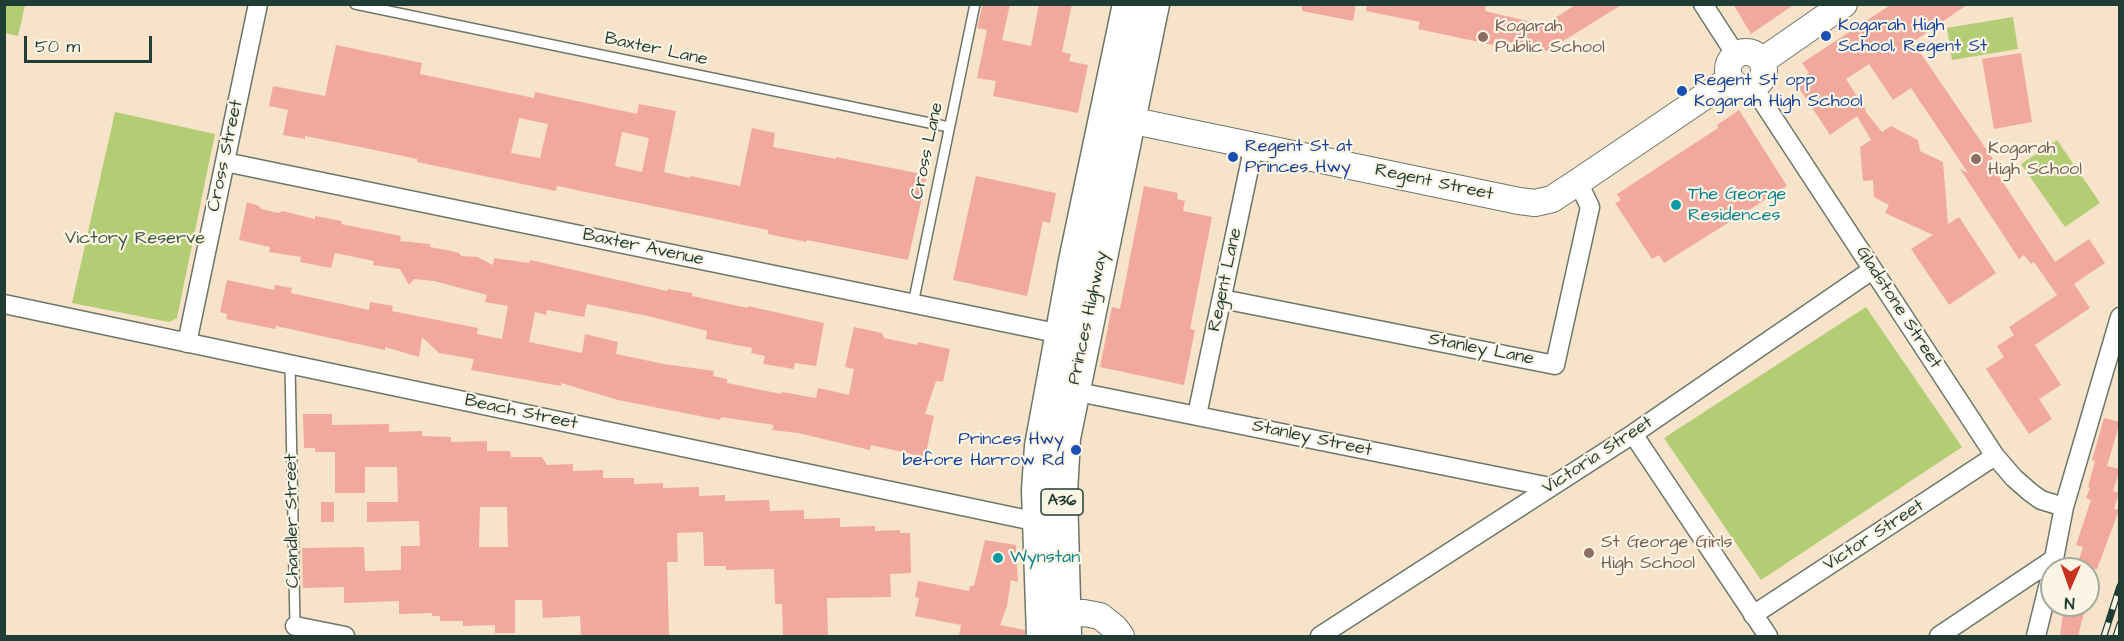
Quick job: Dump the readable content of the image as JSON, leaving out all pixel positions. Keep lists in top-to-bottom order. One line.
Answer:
{"streets":{"highway":["Princes Highway","A36"],"main road":["Regent Street"],"street":["Cross Street","Baxter Avenue","Regent Lane","Gladstone Street","Stanley Lane","Beach Street","Stanley Street","Victoria Street","Chandler Street","Victor Street"],"lane":["Baxter Lane","Cross Lane"]},"crossings":[["Baxter Lane","Cross Lane"],["Cross Lane","Baxter Avenue"],["Cross Street","Baxter Avenue"],["Cross Street","Beach Street"],["Regent Street","Regent Lane"],["Regent Street","Gladstone Street"],["Regent Street","Princes Highway"],["Regent Street","Stanley Lane"],["Baxter Avenue","Princes Highway"],["Regent Lane","Stanley Lane"],["Regent Lane","Stanley Street"],["Gladstone Street","Victoria Street"],["Gladstone Street","Victor Street"],["Princes Highway","Beach Street"],["Princes Highway","Stanley Street"],["Beach Street","Chandler Street"],["Stanley Street","Victoria Street"]],"parks":["Victory Reserve"],"places":["Kogarah High School, Regent St","Kogarah Public School","Regent St opp Kogarah High School","Regent St at Princes Hwy","Kogarah High School","The George Residences","Princes Hwy before Harrow Rd","St George Girls High School","Wynstan"],"scale_bar":"50 m","north":"bottom"}
